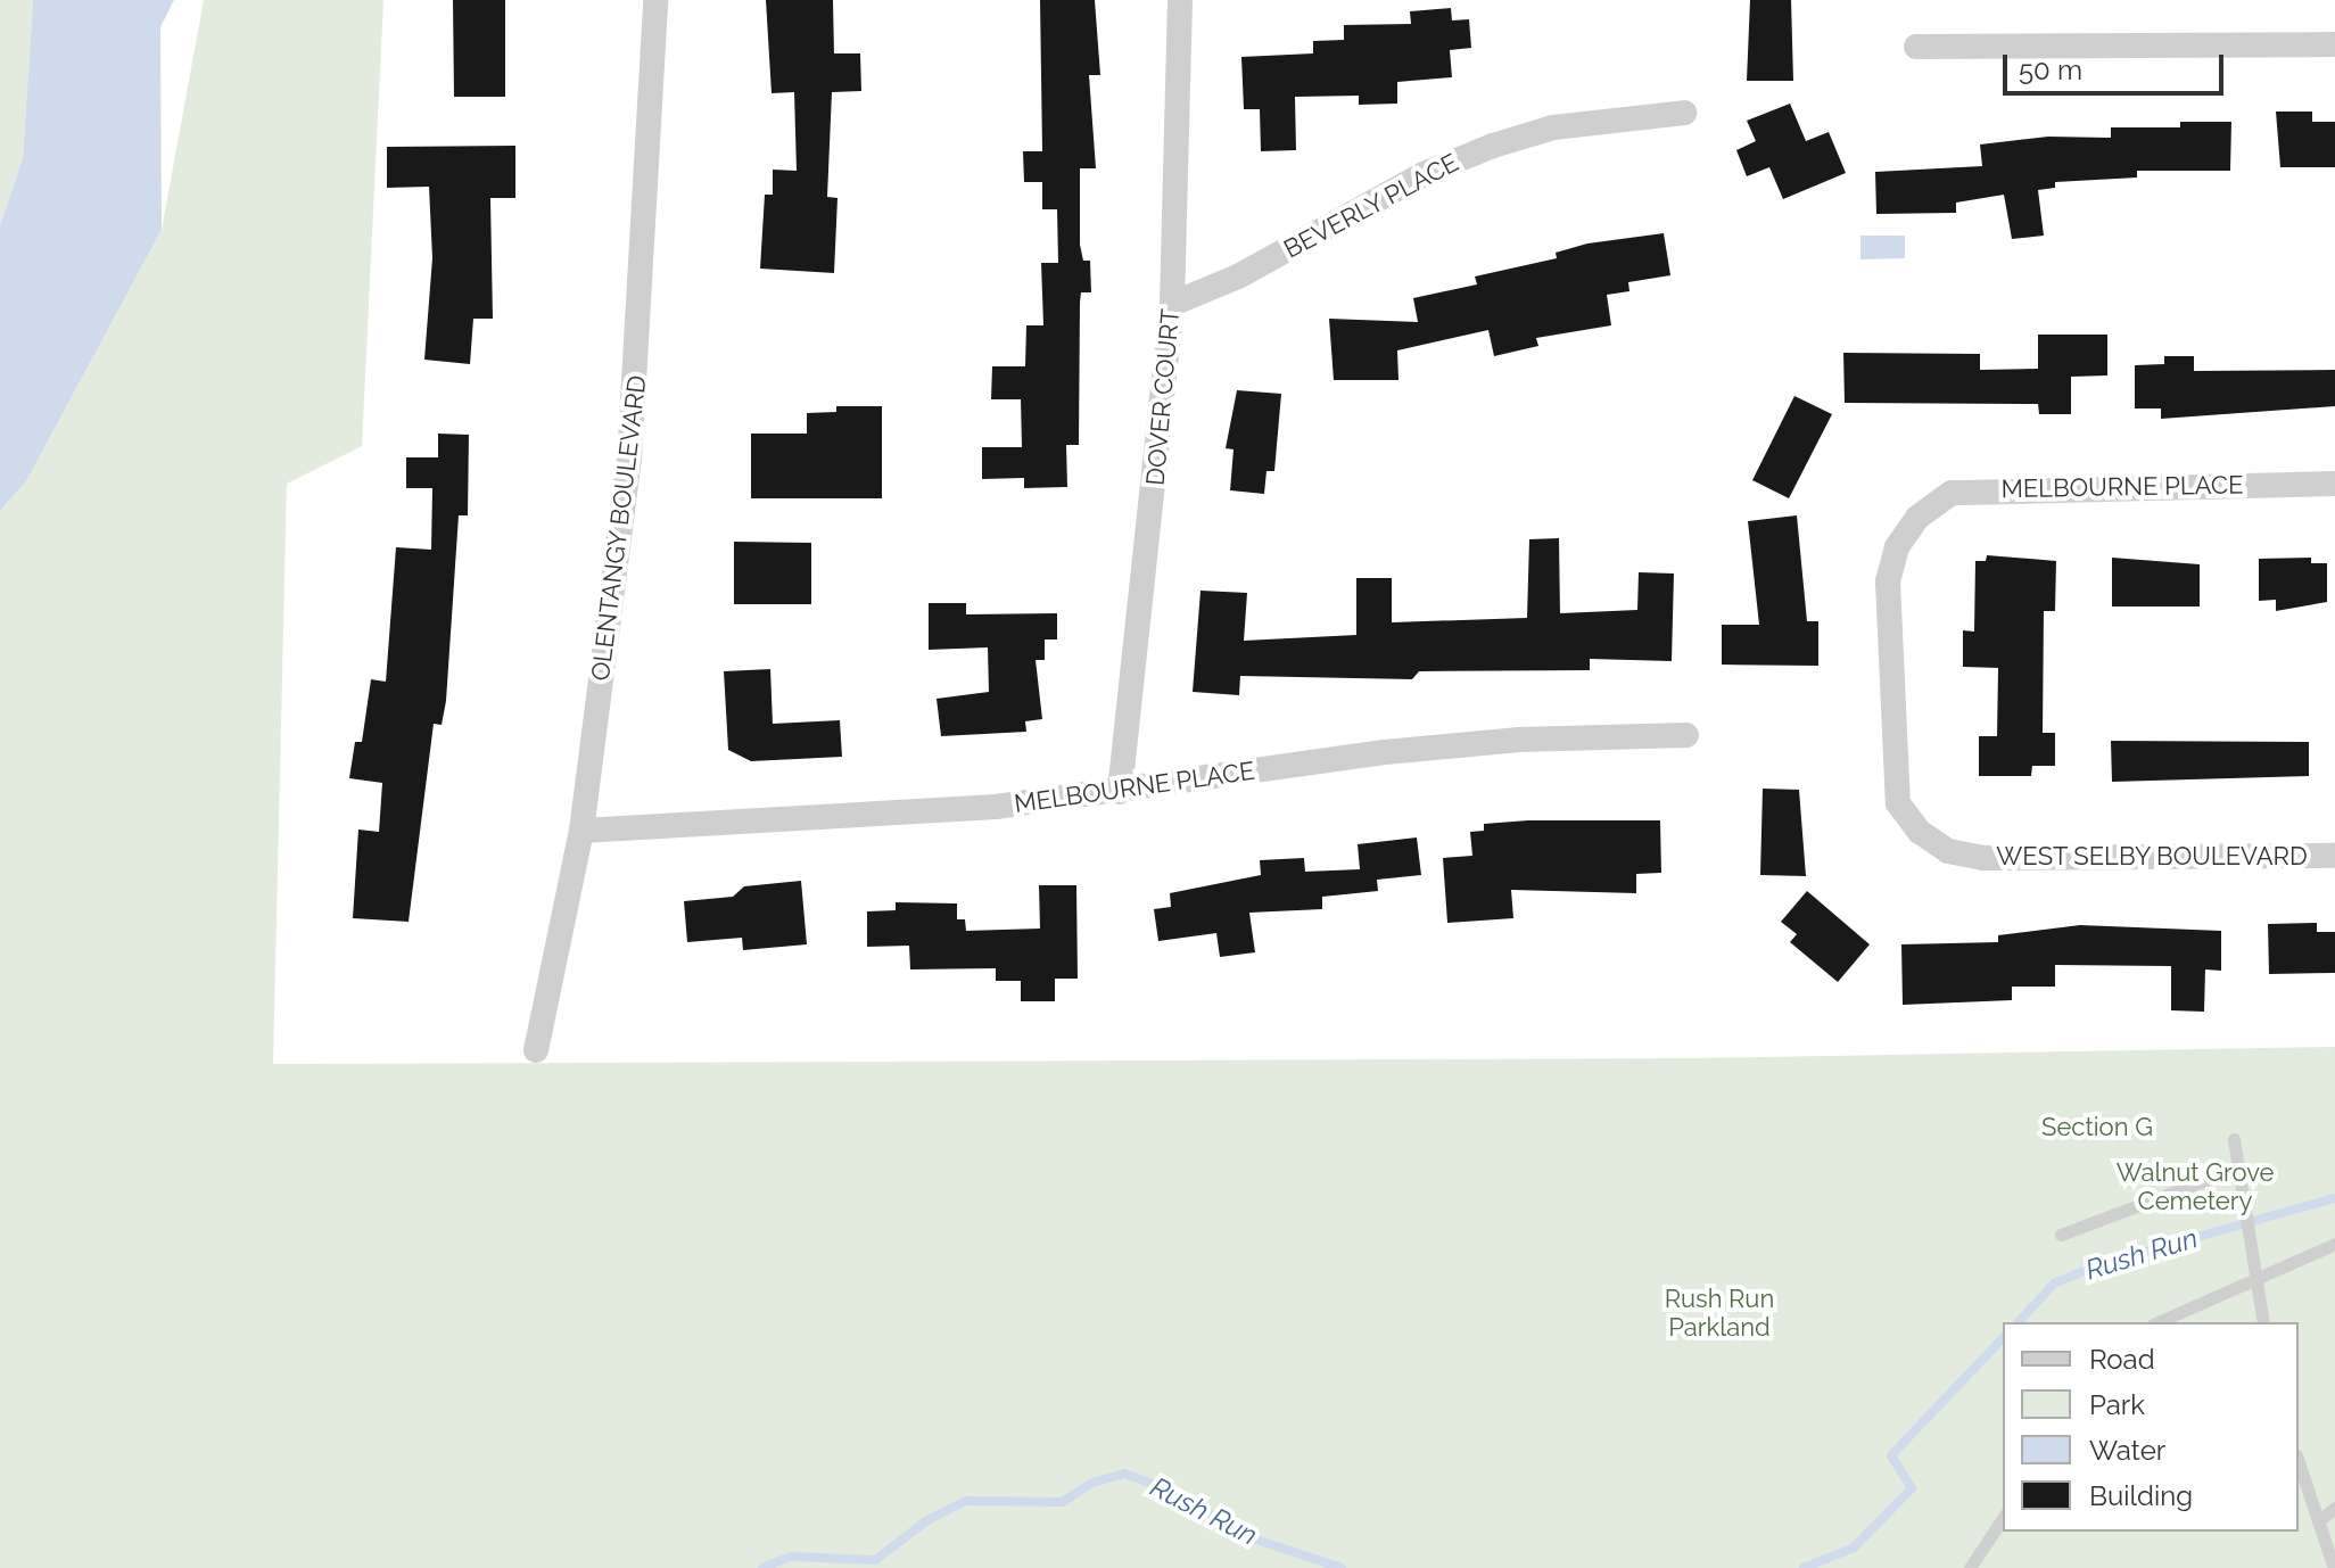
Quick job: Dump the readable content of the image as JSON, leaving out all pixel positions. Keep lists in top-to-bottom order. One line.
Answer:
{"streets":{"street":["BEVERLY PLACE","DOVER COURT","MELBOURNE PLACE","OLENTANGY BOULEVARD","WEST SELBY BOULEVARD"]},"crossings":[["BEVERLY PLACE","DOVER COURT"],["DOVER COURT","MELBOURNE PLACE"],["MELBOURNE PLACE","OLENTANGY BOULEVARD"],["MELBOURNE PLACE","WEST SELBY BOULEVARD"]],"water":["Rush Run"],"parks":["Section G","Walnut Grove Cemetery","Rush Run Parkland"],"legend":["Road","Park","Water","Building"],"scale_bar":"50 m"}
